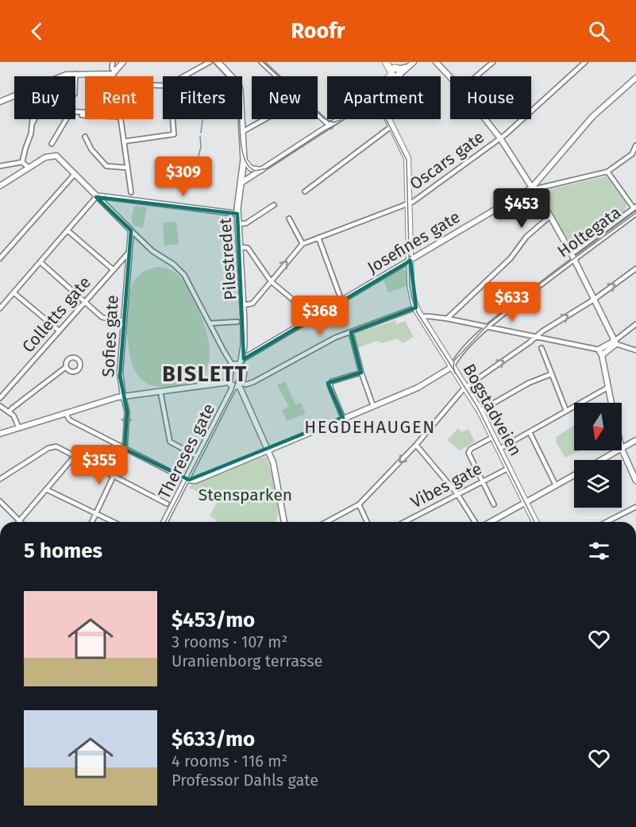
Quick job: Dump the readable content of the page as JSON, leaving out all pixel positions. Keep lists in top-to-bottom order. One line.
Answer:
{"streets":{"main road":["Pilestredet","Bogstadveien","Thereses gate"],"street":["Oscars gate","Holtegata","Josefines gate","Colletts gate","Sofies gate","Vibes gate"]},"crossings":[["Oscars gate","Pilestredet"],["Oscars gate","Bogstadveien"],["Holtegata","Josefines gate"],["Holtegata","Bogstadveien"],["Josefines gate","Pilestredet"],["Josefines gate","Bogstadveien"],["Pilestredet","Thereses gate"],["Colletts gate","Sofies gate"],["Bogstadveien","Vibes gate"]],"districts":["BISLETT","HEGDEHAUGEN"],"parks":["Stensparken"],"north":"bottom","page":{"header":"Roofr","chip":["Buy","Rent","Filters","New","Apartment","House"],"price":["$309","$453","$633","$368","$355"],"heading":"5 homes","list":[{"name":"$453/mo","note":"3 rooms · 107 m² · Uranienborg terrasse"},{"name":"$633/mo","note":"4 rooms · 116 m² · Professor Dahls gate"}]}}
